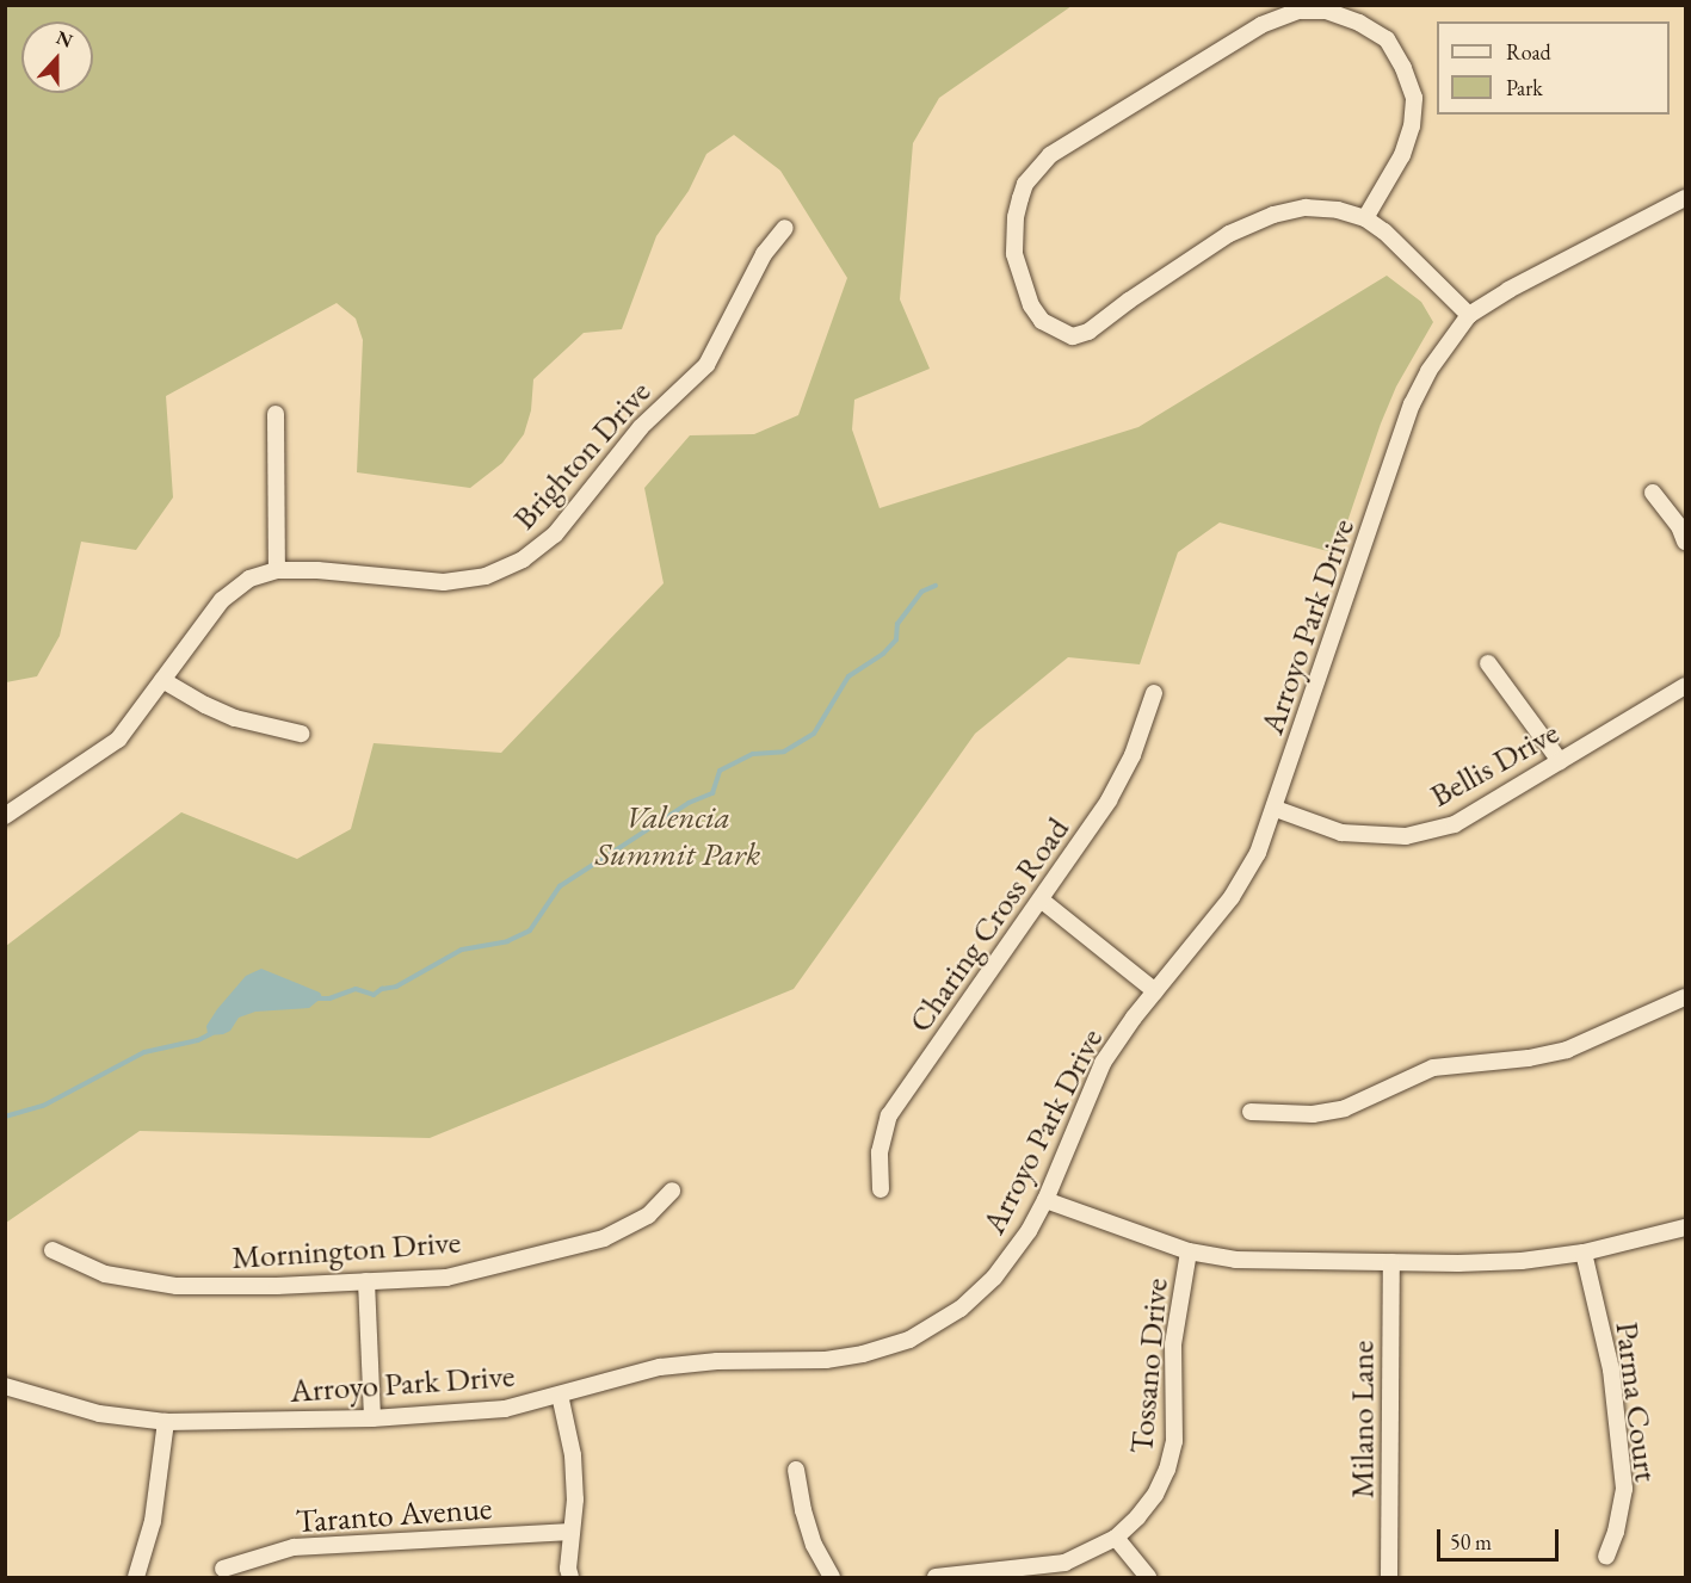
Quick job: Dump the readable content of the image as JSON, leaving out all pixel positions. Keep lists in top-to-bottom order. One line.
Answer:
{"streets":{"street":["Brighton Drive","Arroyo Park Drive","Bellis Drive","Charing Cross Road","Mornington Drive","Tossano Drive","Parma Court","Milano Lane","Taranto Avenue"]},"crossings":[["Arroyo Park Drive","Bellis Drive"]],"parks":["Valencia Summit Park"],"legend":["Road","Park"],"scale_bar":"50 m","north":"top"}
